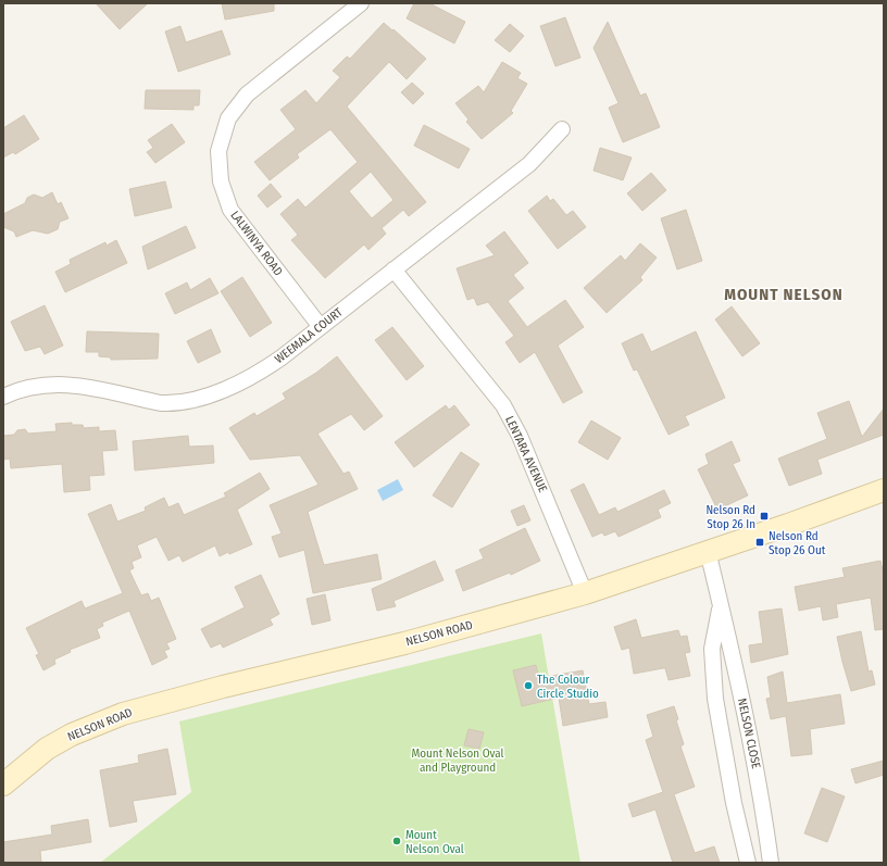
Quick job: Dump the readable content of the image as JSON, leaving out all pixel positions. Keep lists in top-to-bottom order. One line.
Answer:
{"streets":{"main road":["NELSON ROAD"],"street":["LALWINYA ROAD","WEEMALA COURT","LENTARA AVENUE","NELSON CLOSE"]},"crossings":[["LALWINYA ROAD","WEEMALA COURT"],["WEEMALA COURT","LENTARA AVENUE"],["LENTARA AVENUE","NELSON ROAD"],["NELSON ROAD","NELSON CLOSE"]],"districts":["MOUNT NELSON"],"parks":["Mount Nelson Oval and Playground"],"places":{"transit":["Nelson Rd Stop 26 In","Nelson Rd Stop 26 Out"],"other":["The Colour Circle Studio","Mount Nelson Oval"]}}
